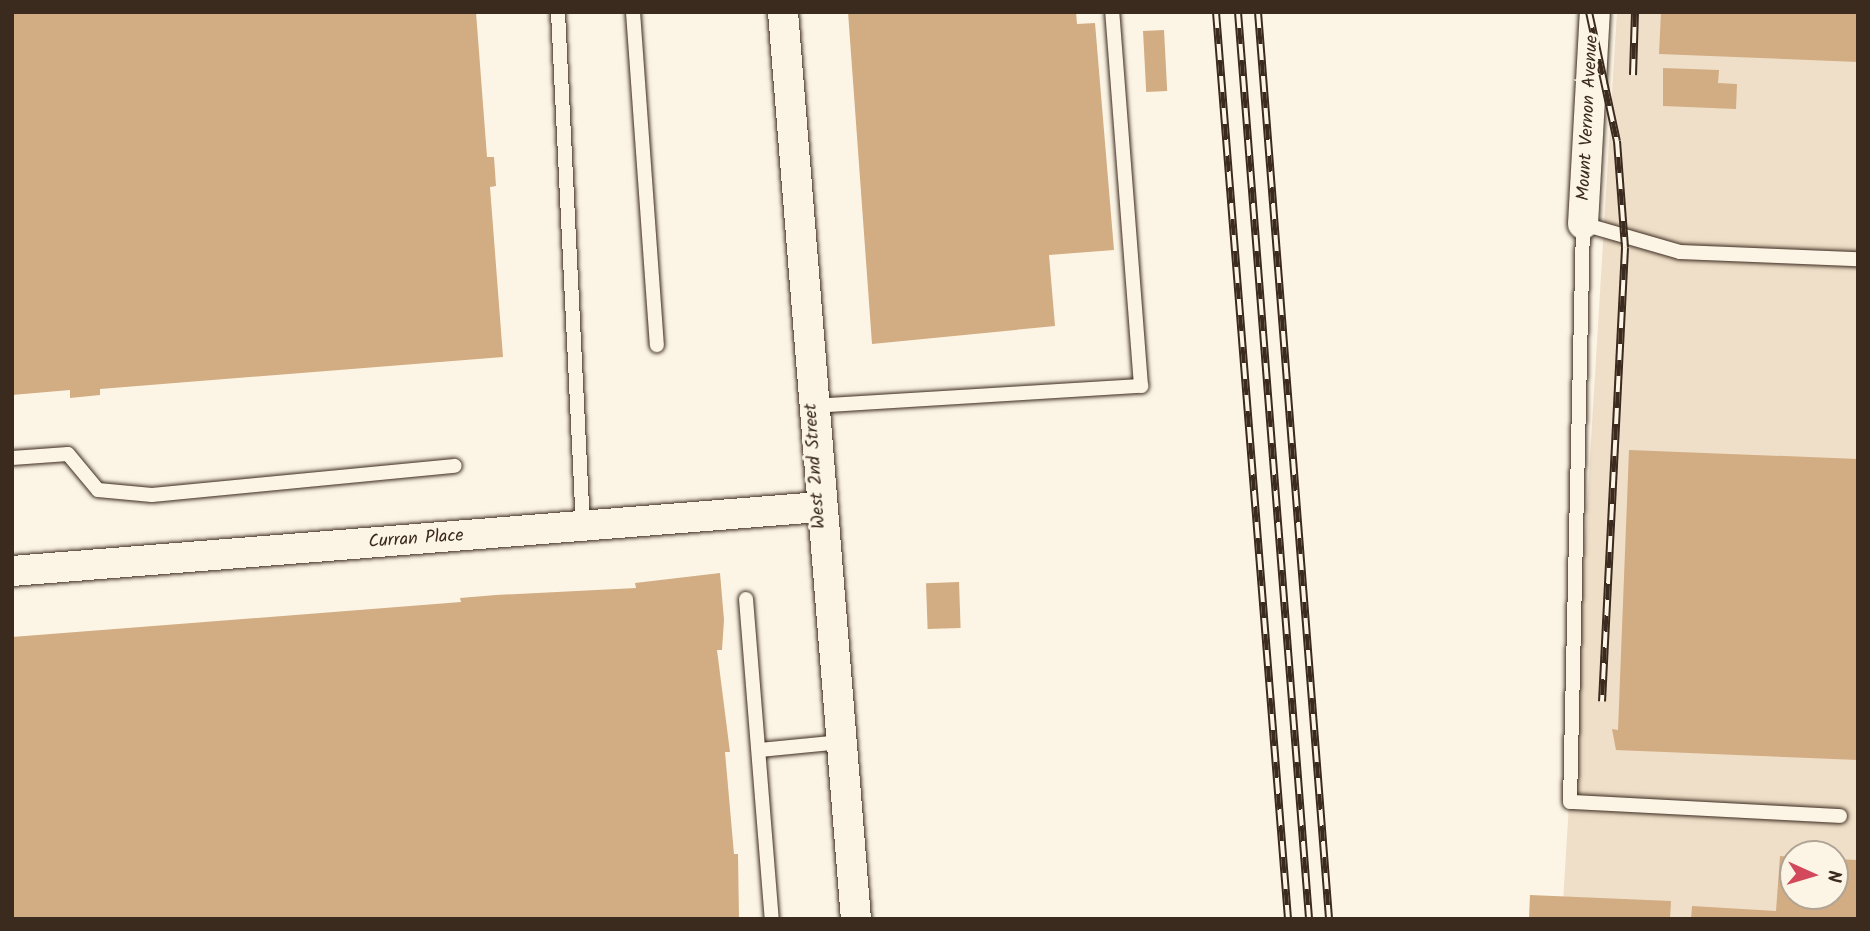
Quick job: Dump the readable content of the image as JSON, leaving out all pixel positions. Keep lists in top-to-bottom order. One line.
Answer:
{"streets":{"street":["Mount Vernon Avenue","West 2nd Street","Curran Place"]},"crossings":[["West 2nd Street","Curran Place"]],"north":"right"}
